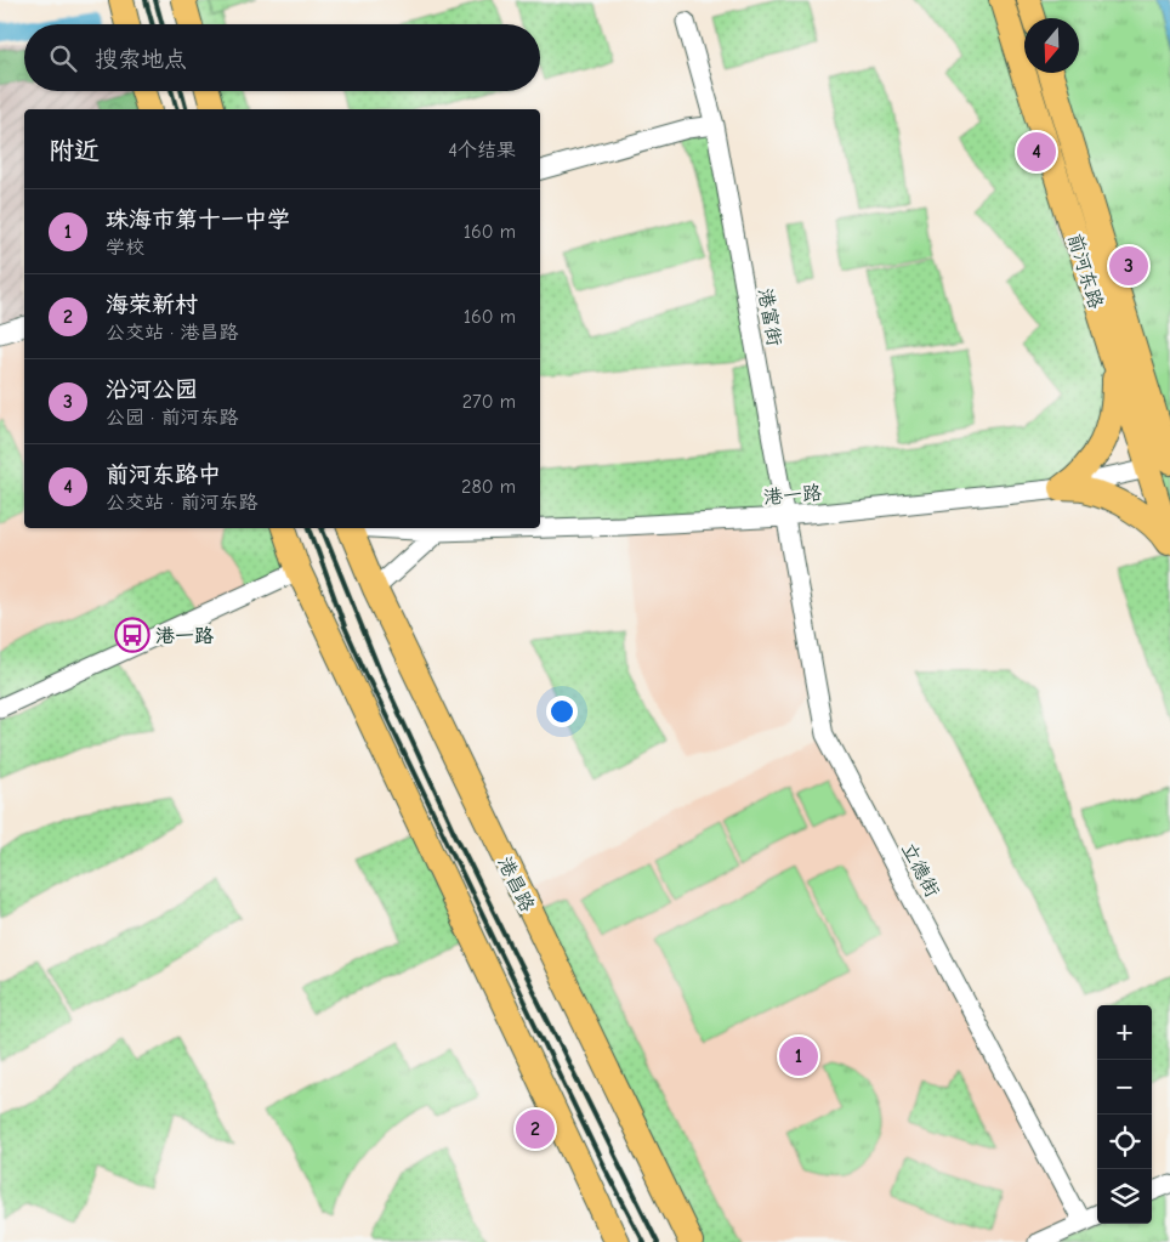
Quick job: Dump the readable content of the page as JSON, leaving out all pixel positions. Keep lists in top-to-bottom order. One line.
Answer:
{"streets":{"main road":["前河东路","港昌路"],"street":["港富街","港一路","立德街"]},"crossings":[["前河东路","港一路"],["港富街","港一路"],["港富街","立德街"],["港一路","立德街"]],"places":{"bus stop":["港一路"]},"north":"bottom","page":{"search":"搜索地点","heading":["附近","4个结果"],"pins":["4","3","1","2"],"list":[{"mark":"1","name":"珠海市第十一中学","note":"学校","value":"160 m"},{"mark":"2","name":"海荣新村","note":"公交站 · 港昌路","value":"160 m"},{"mark":"3","name":"沿河公园","note":"公园 · 前河东路","value":"270 m"},{"mark":"4","name":"前河东路中","note":"公交站 · 前河东路","value":"280 m"}],"map_buttons":["+","−"]}}
